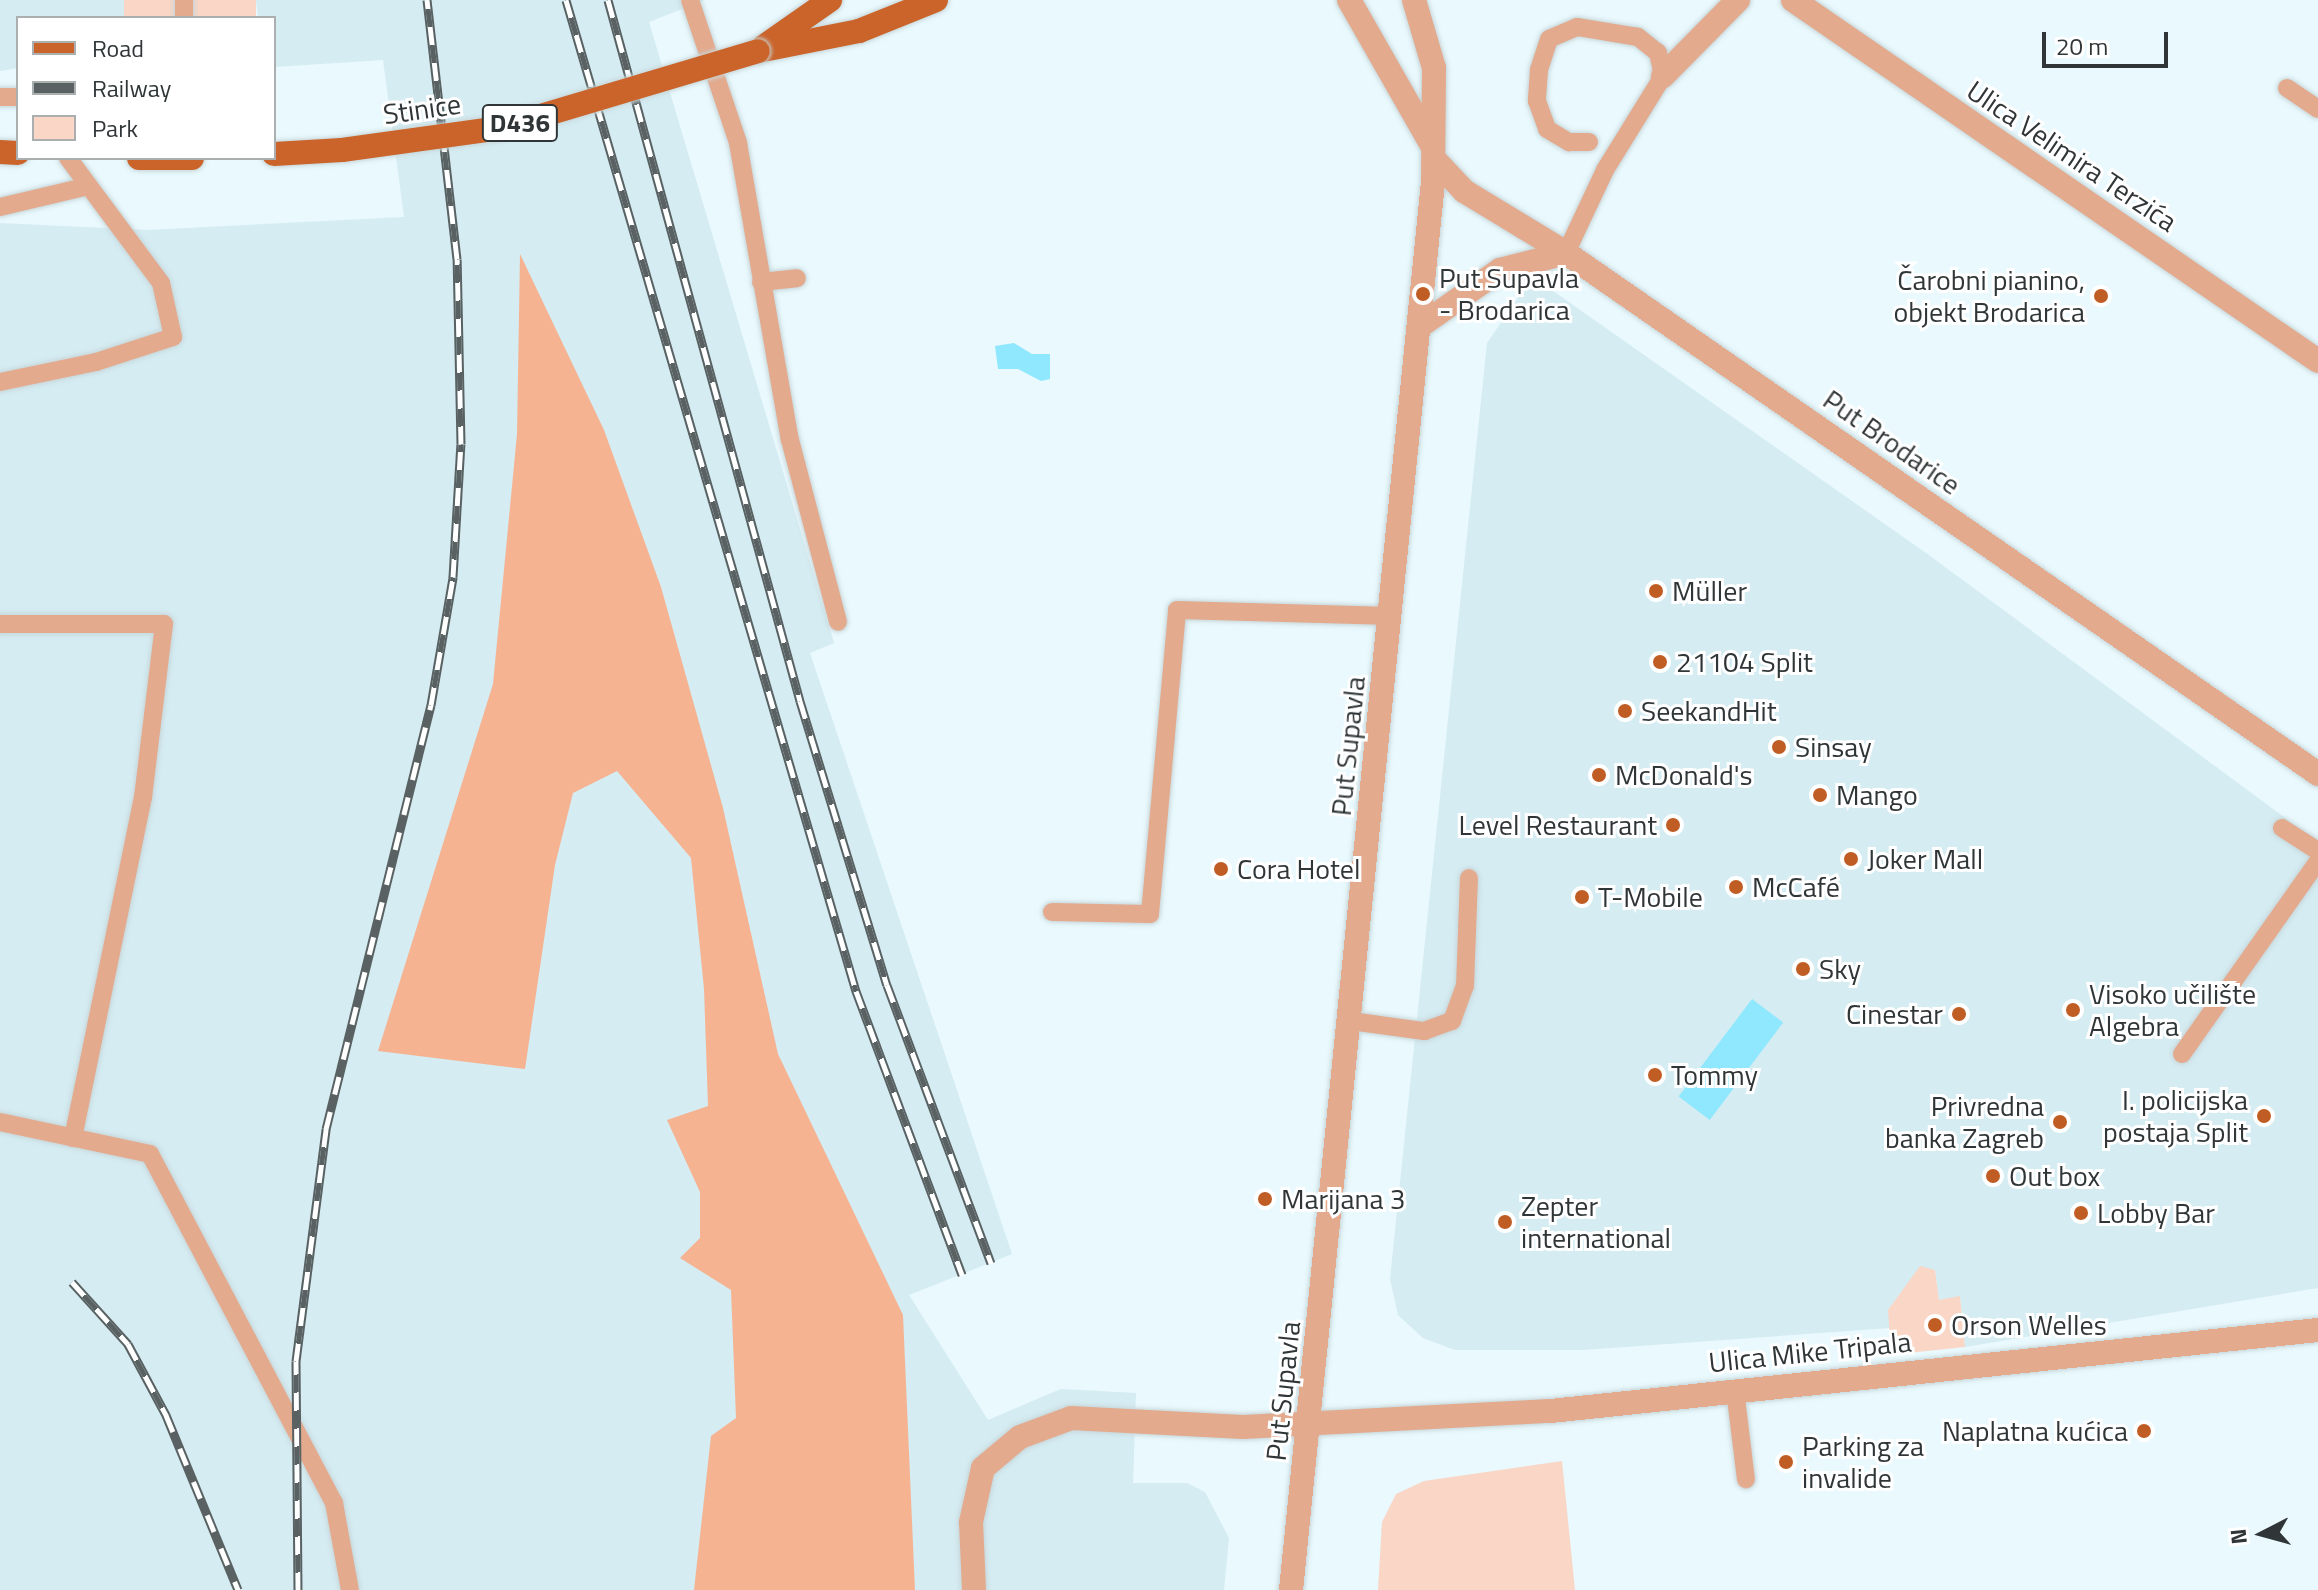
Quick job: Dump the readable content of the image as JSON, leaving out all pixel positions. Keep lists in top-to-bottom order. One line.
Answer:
{"streets":{"main road":["Stinice","D436"],"street":["Ulica Velimira Terzića","Put Brodarice","Put Supavla","Ulica Mike Tripala"]},"crossings":[["Put Brodarice","Put Supavla"],["Put Supavla","Ulica Mike Tripala"]],"places":["Put Supavla - Brodarica","Čarobni pianino, objekt Brodarica","Müller","21104 Split","SeekandHit","Sinsay","McDonald's","Mango","Level Restaurant","Joker Mall","Cora Hotel","McCafé","T-Mobile","Sky","Visoko učilište Algebra","Cinestar","Tommy","I. policijska postaja Split","Privredna banka Zagreb","Out box","Marijana 3","Lobby Bar","Zepter international","Orson Welles","Naplatna kućica","Parking za invalide"],"legend":["Road","Railway","Park"],"scale_bar":"20 m","north":"left"}
